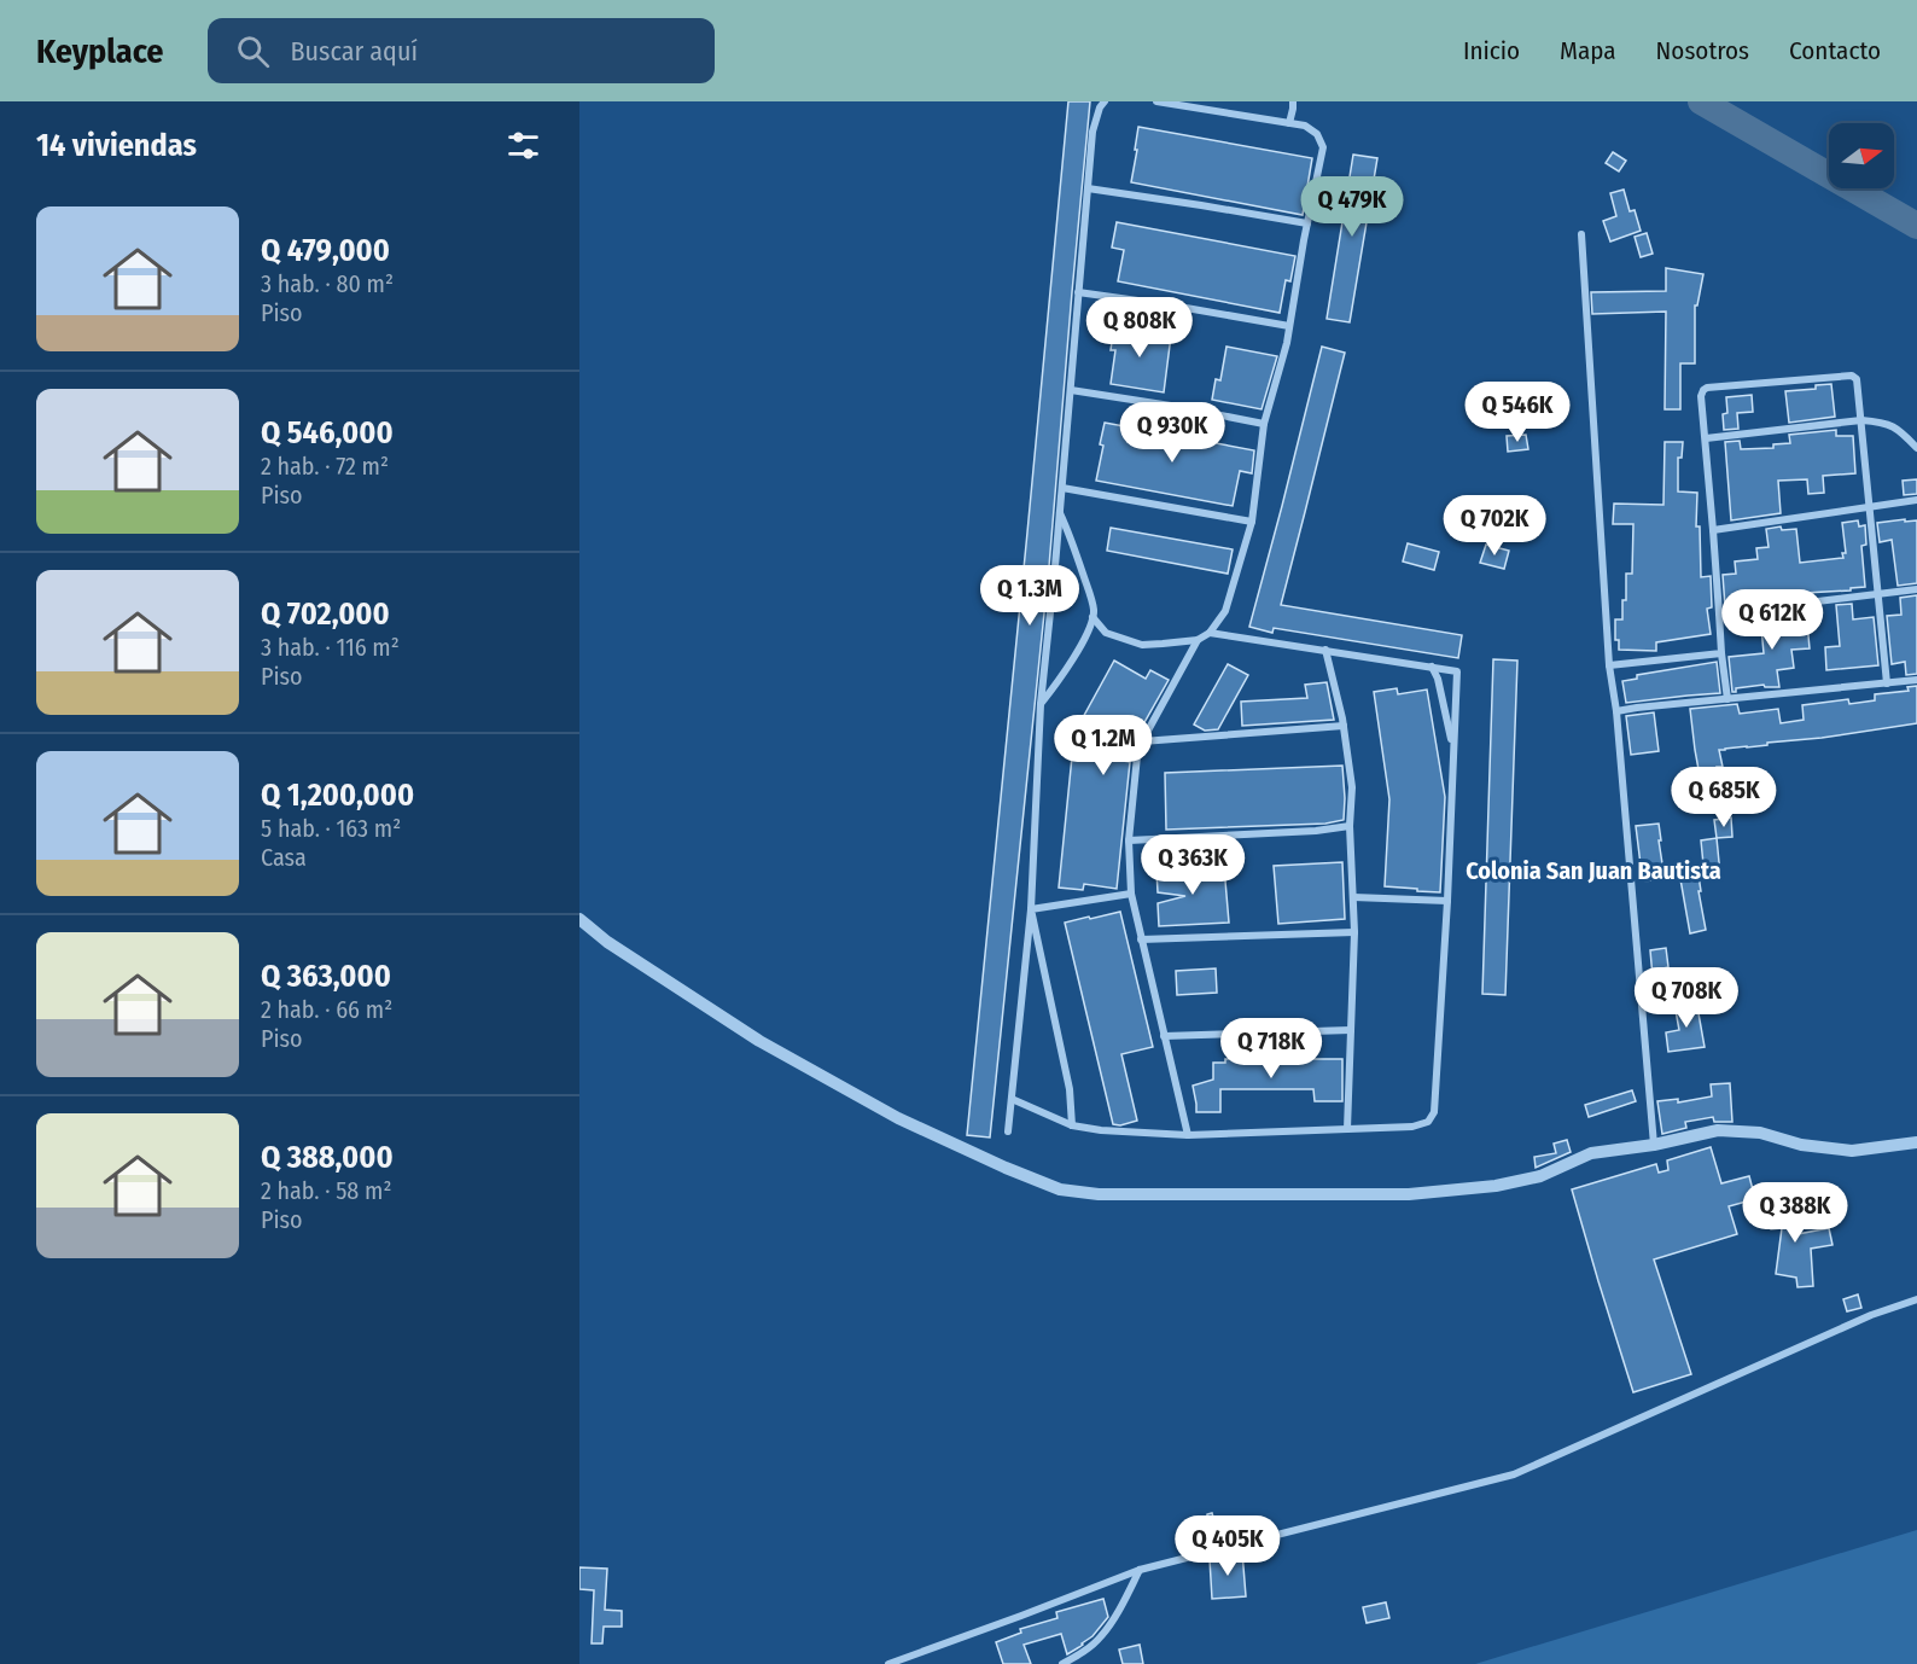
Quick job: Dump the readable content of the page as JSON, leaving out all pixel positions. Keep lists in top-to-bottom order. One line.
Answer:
{"districts":["Colonia San Juan Bautista"],"north":"right","page":{"header":"Keyplace","search":"Buscar aquí","nav":["Inicio","Mapa","Nosotros","Contacto"],"heading":"14 viviendas","price":["Q 479K","Q 808K","Q 546K","Q 930K","Q 702K","Q 1.3M","Q 612K","Q 1.2M","Q 685K","Q 363K","Q 708K","Q 718K","Q 388K","Q 405K"],"list":[{"name":"Q 479,000","note":"3 hab. · 80 m² · Piso"},{"name":"Q 546,000","note":"2 hab. · 72 m² · Piso"},{"name":"Q 702,000","note":"3 hab. · 116 m² · Piso"},{"name":"Q 1,200,000","note":"5 hab. · 163 m² · Casa"},{"name":"Q 363,000","note":"2 hab. · 66 m² · Piso"},{"name":"Q 388,000","note":"2 hab. · 58 m² · Piso"}]}}
